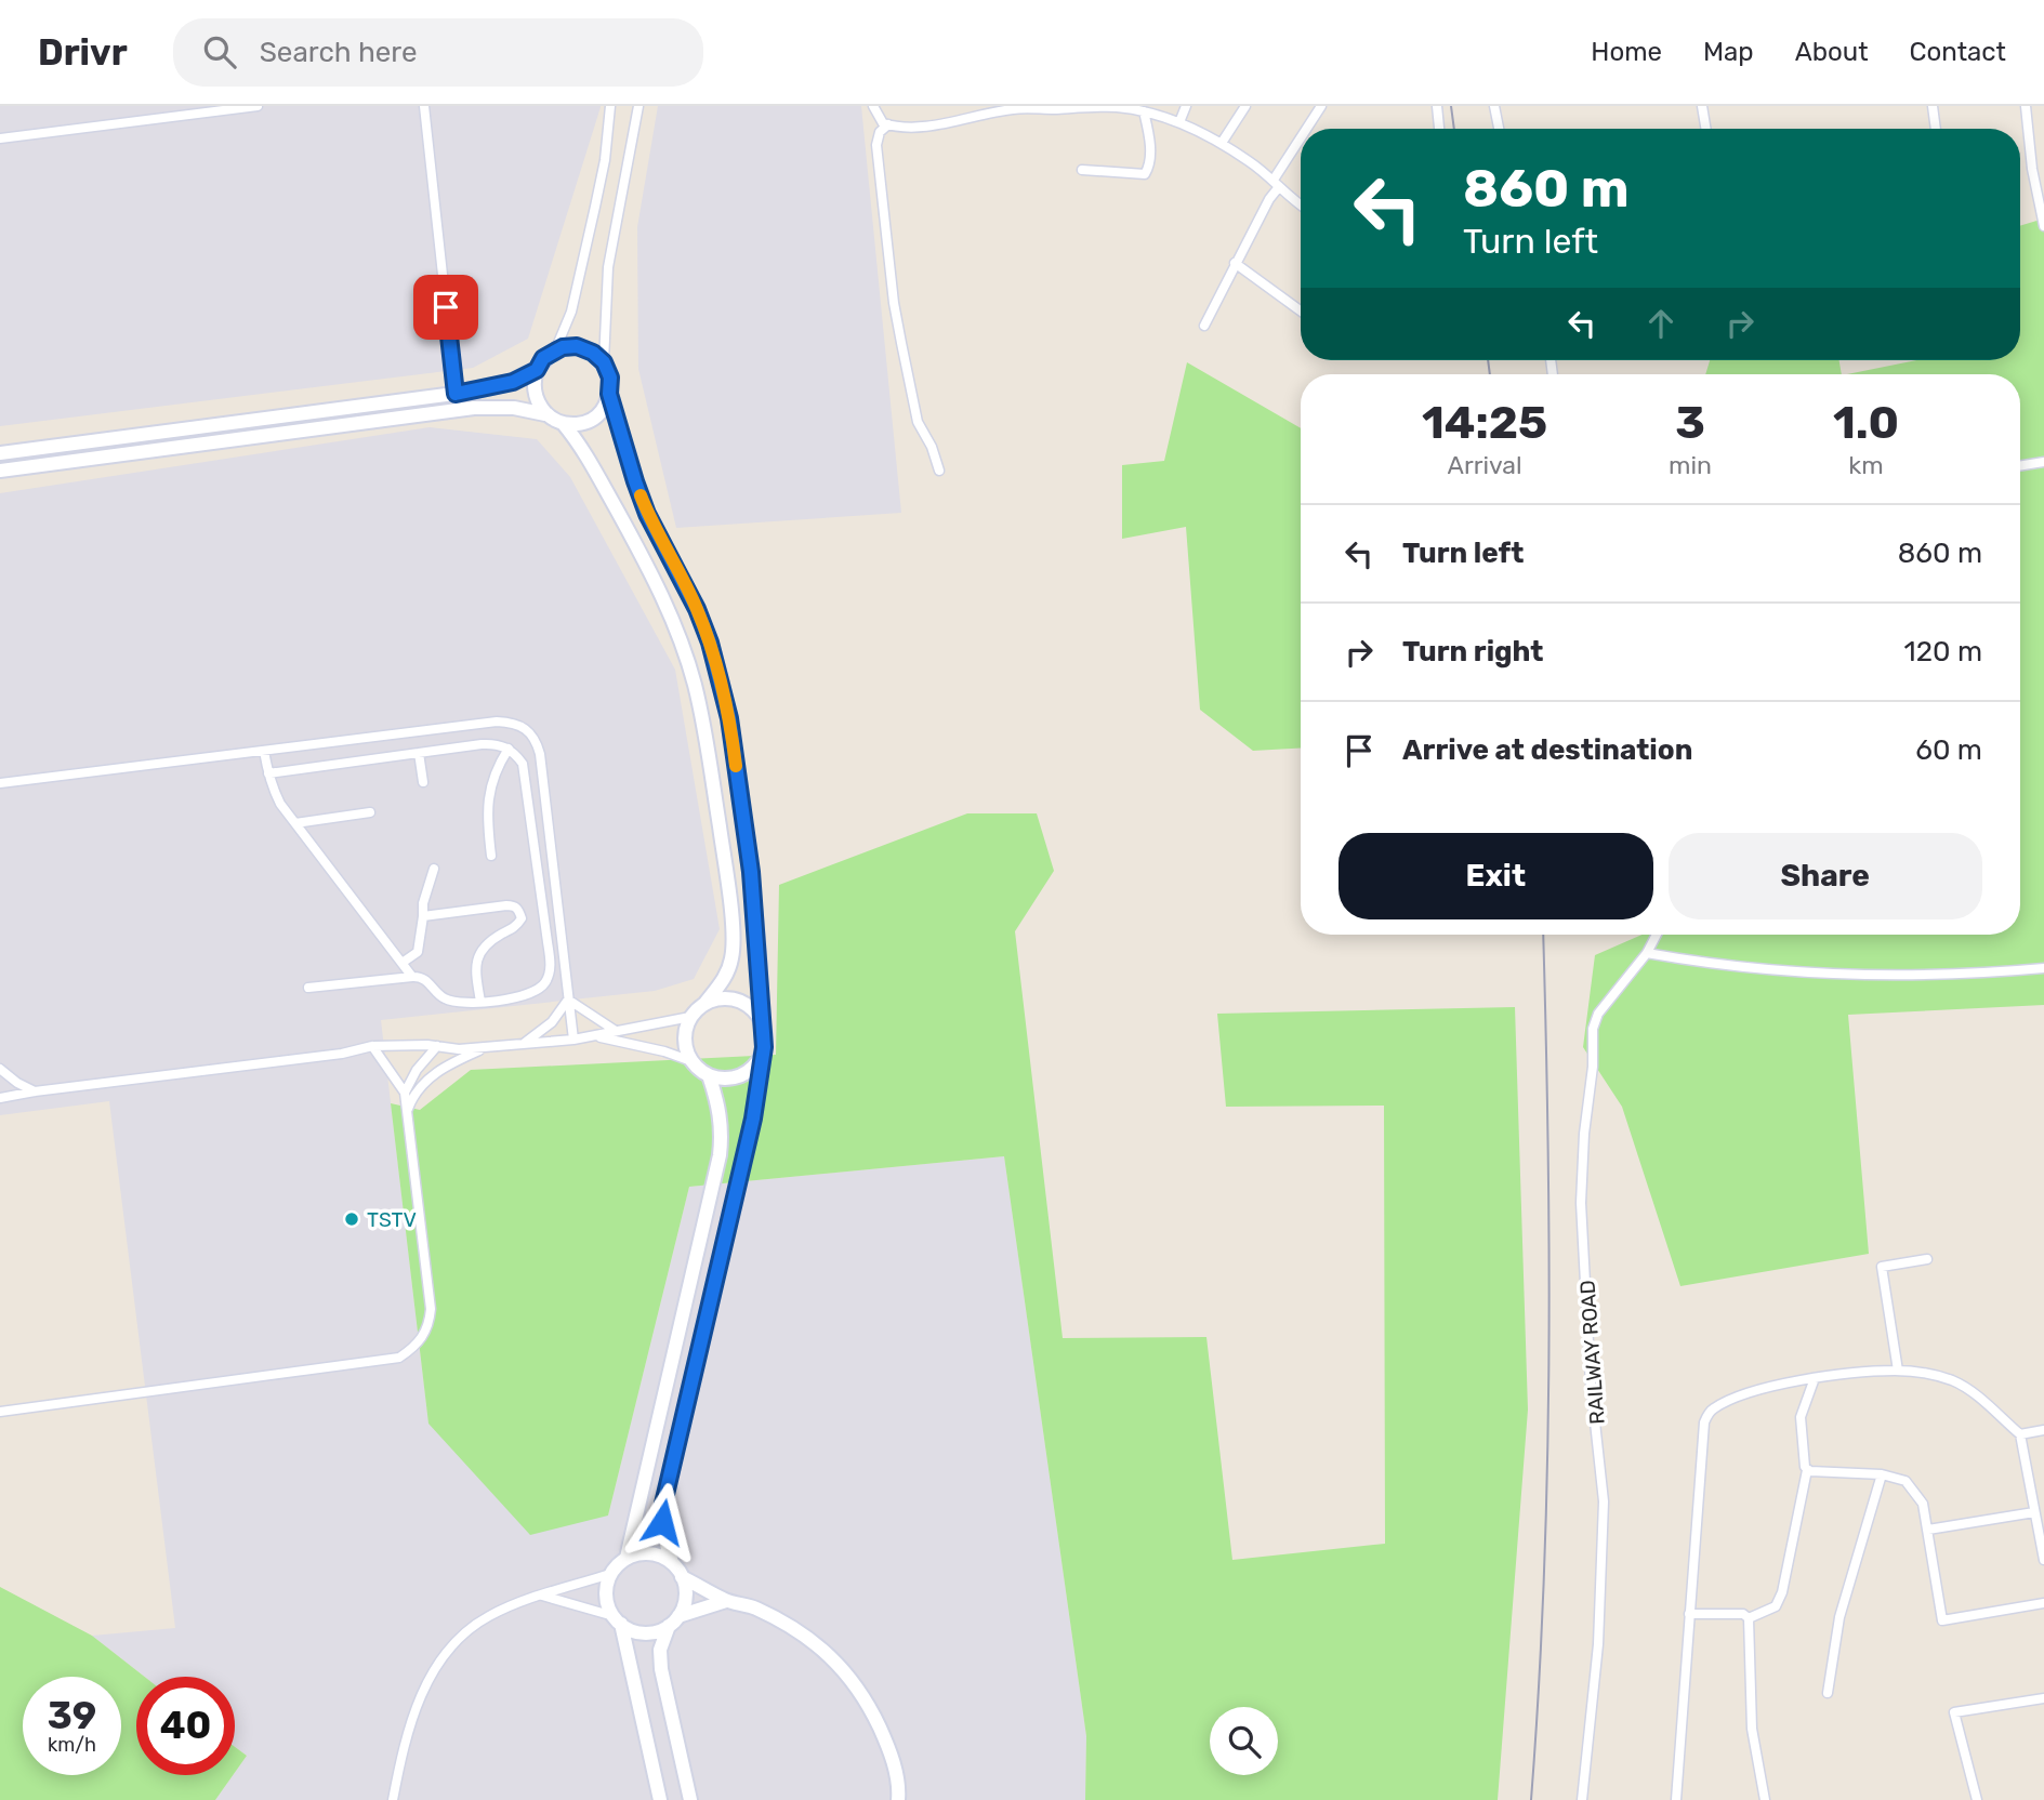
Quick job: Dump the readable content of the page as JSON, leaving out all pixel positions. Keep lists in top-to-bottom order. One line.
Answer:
{"streets":{"street":["RAILWAY ROAD"]},"places":["TSTV"],"page":{"header":"Drivr","search":"Search here","nav":["Home","Map","About","Contact"],"turn":["860 m","Turn left"],"eta":["14:25","Arrival","3","min","1.0","km"],"list":[{"name":"Turn left","value":"860 m"},{"name":"Turn right","value":"120 m"},{"name":"Arrive at destination","value":"60 m"}],"buttons":["Exit","Share"],"speed":"39 km/h","limit":"40"}}
